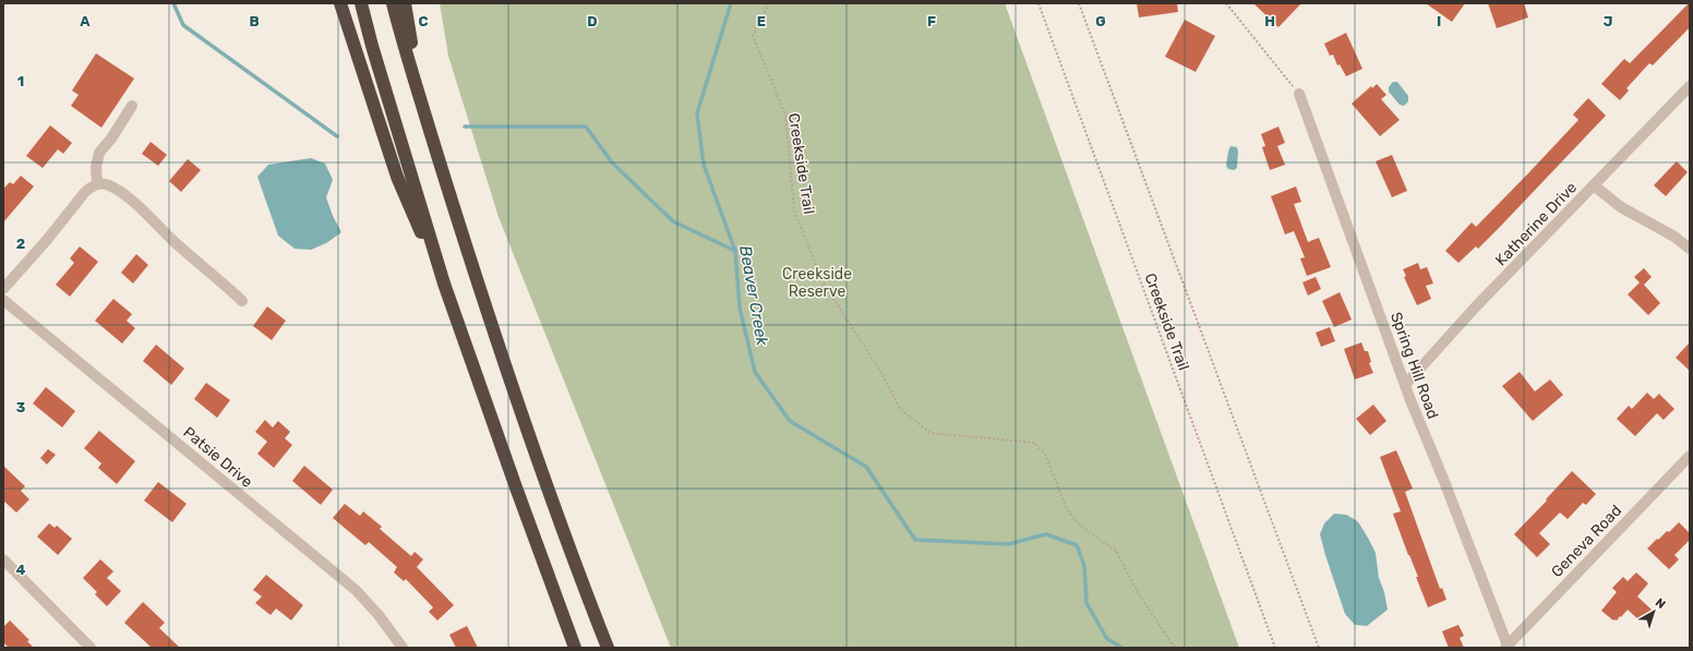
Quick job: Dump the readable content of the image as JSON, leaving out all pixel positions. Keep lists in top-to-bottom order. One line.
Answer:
{"streets":{"street":["Katherine Drive","Spring Hill Road","Patsie Drive","Geneva Road"],"path":["Creekside Trail"]},"crossings":[["Katherine Drive","Spring Hill Road"],["Spring Hill Road","Geneva Road"]],"water":["Beaver Creek"],"parks":["Creekside Reserve"],"north":"top right","grid":{"columns":["A","B","C","D","E","F","G","H","I","J"],"rows":["1","2","3","4"]}}
